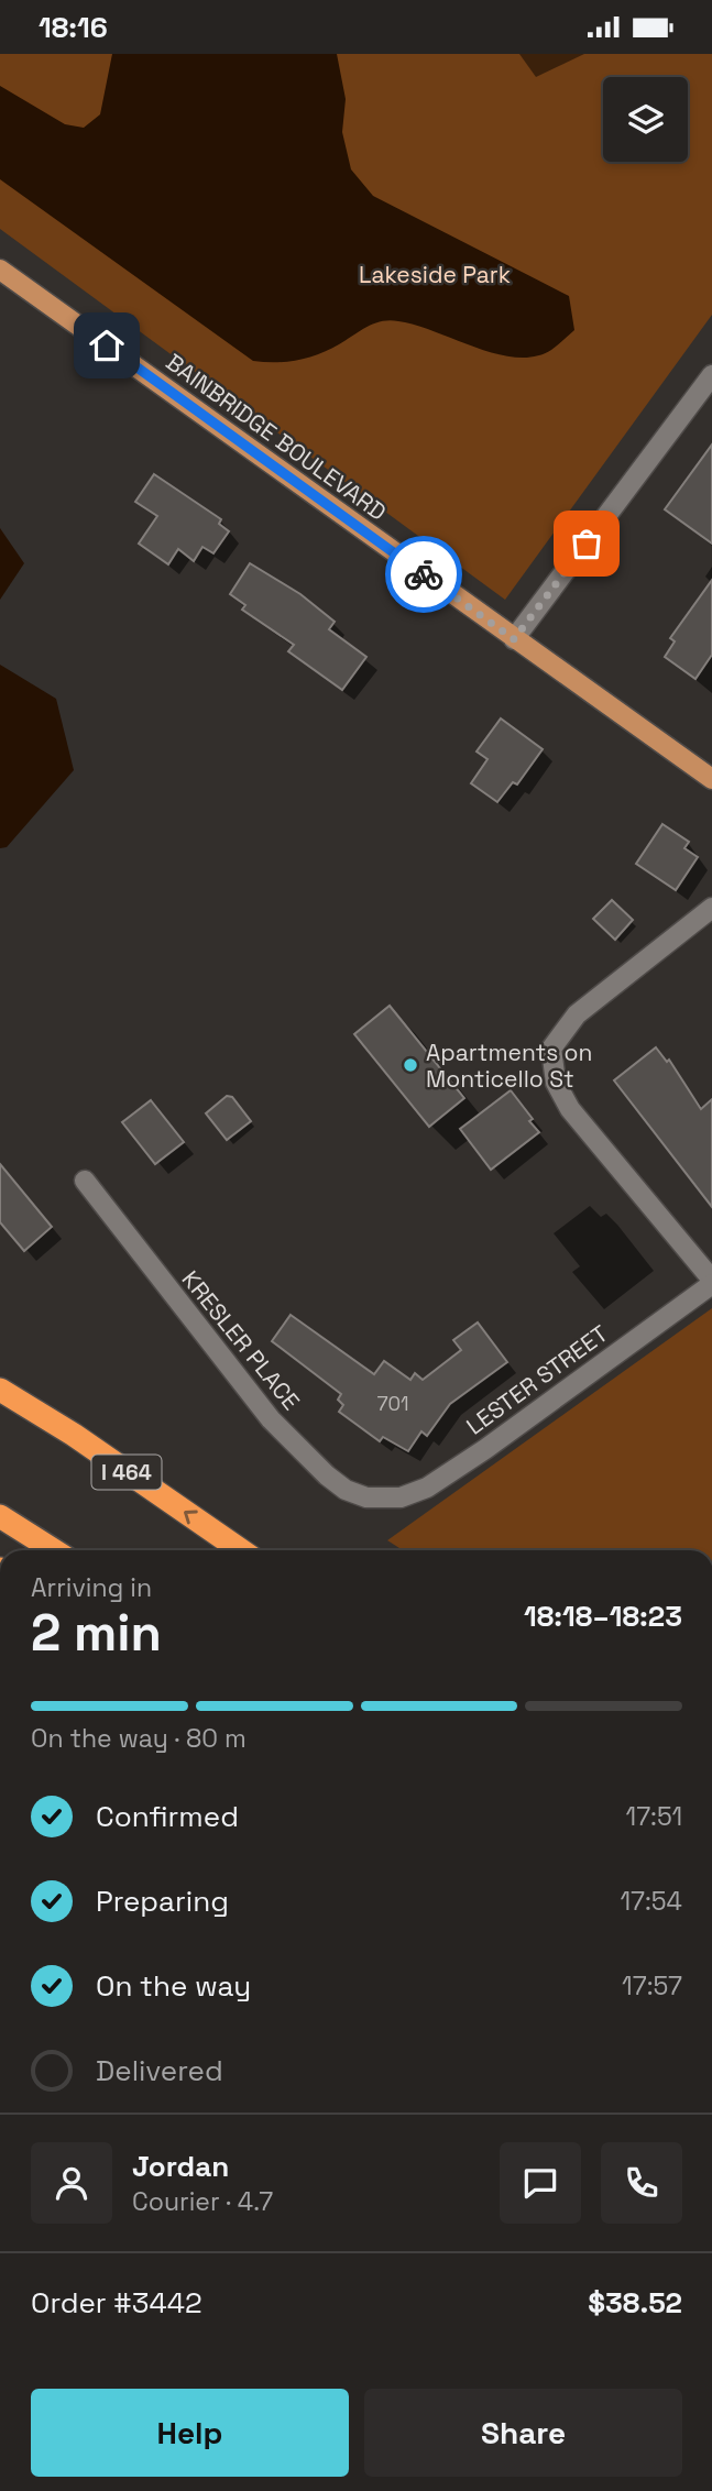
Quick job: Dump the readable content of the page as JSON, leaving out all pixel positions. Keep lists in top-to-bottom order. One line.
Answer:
{"streets":{"highway":["I 464"],"main road":["BAINBRIDGE BOULEVARD"],"street":["KRESLER PLACE","LESTER STREET"]},"crossings":[["KRESLER PLACE","LESTER STREET"]],"parks":["Lakeside Park"],"places":["Apartments on Monticello St"],"house_numbers":["701"],"page":{"status":"18:16","heading":["2 min","Arriving in","18:18–18:23"],"panel":["Jordan","Courier · 4.7","Order #3442","$38.52"],"bar":"On the way · 80 m","list":[["Confirmed","17:51"],["Preparing","17:54"],["On the way","17:57"],"Delivered"],"buttons":["Help","Share"]}}
